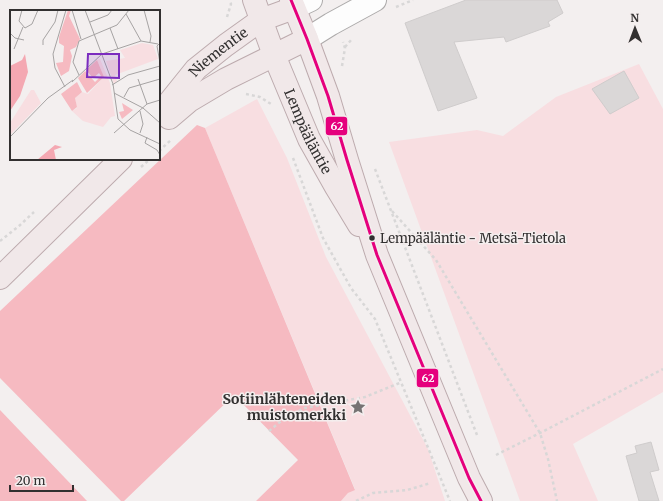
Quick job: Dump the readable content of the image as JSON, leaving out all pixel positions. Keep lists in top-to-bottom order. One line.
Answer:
{"streets":{"main road":["Niementie","Lempääläntie"]},"crossings":[["Niementie","Lempääläntie"]],"places":{"other":["Lempääläntie - Metsä-Tietola"],"place":["Sotiinlähteneiden muistomerkki"]},"lines":["transit line 62"],"scale_bar":"20 m","north":"top"}
